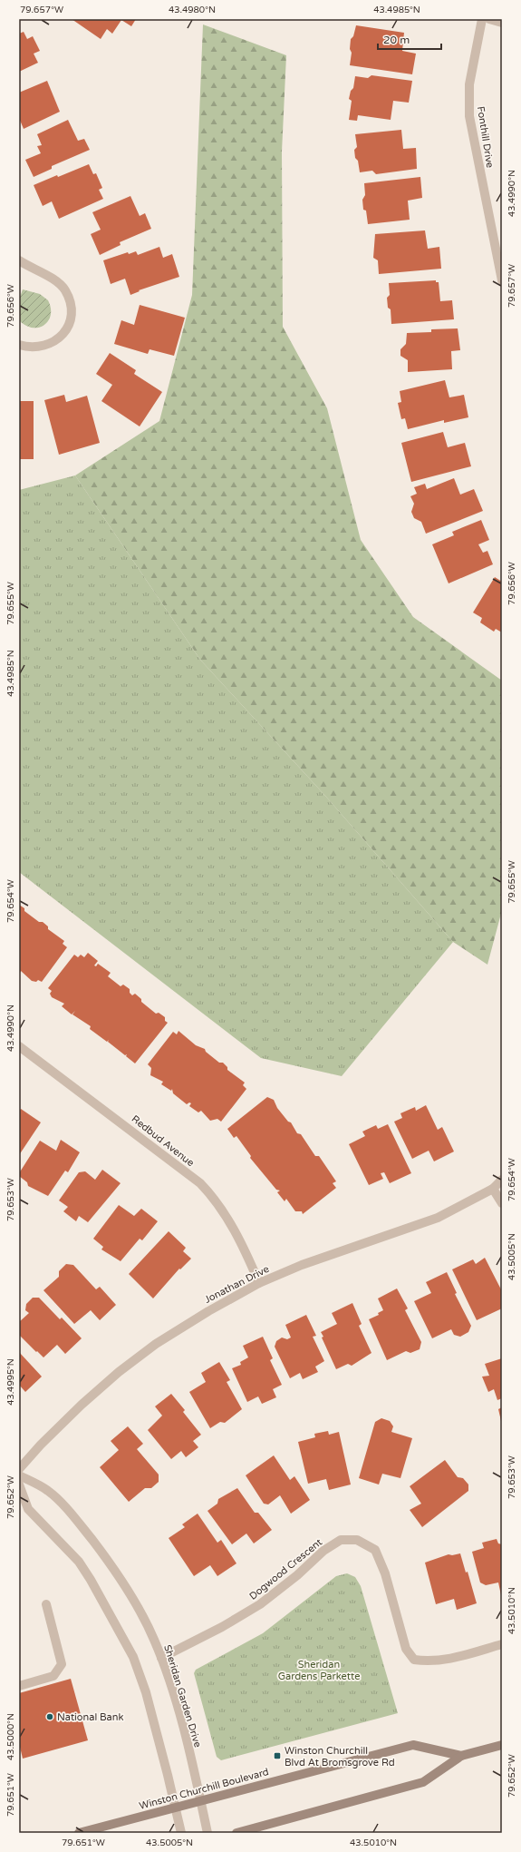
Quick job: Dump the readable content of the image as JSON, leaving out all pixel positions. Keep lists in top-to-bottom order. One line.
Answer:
{"streets":{"main road":["Winston Churchill Boulevard"],"street":["Fonthill Drive","Redbud Avenue","Jonathan Drive","Dogwood Crescent","Sheridan Garden Drive"]},"crossings":[["Redbud Avenue","Jonathan Drive"],["Dogwood Crescent","Sheridan Garden Drive"],["Sheridan Garden Drive","Winston Churchill Boulevard"]],"parks":["Sheridan Gardens Parkette"],"places":{"other":["National Bank"],"transit":["Winston Churchill Blvd At Bromsgrove Rd"]},"scale_bar":"20 m","coordinates":["79.657°W","43.4980°N","43.4985°N","43.4990°N","79.656°W","79.655°W","79.654°W","79.653°W","43.5005°N","43.4995°N","79.652°W","43.5010°N","43.5000°N","79.651°W"]}
